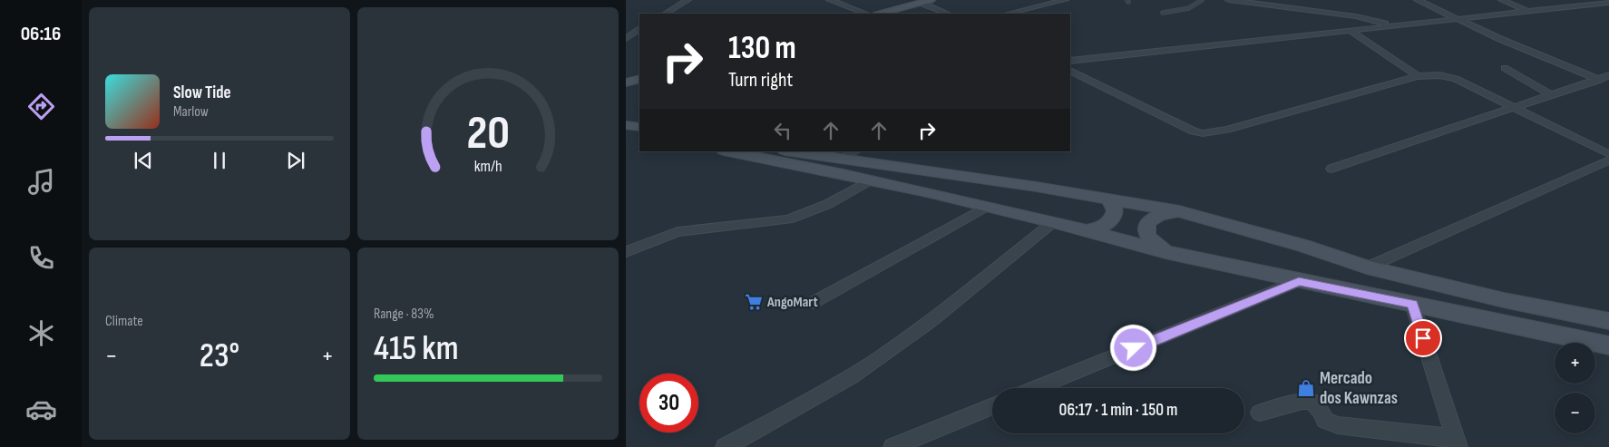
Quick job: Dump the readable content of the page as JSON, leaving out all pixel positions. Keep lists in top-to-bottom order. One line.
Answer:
{"places":{"supermarket":["AngoMart"],"shop":["Mercado dos Kawnzas"]},"page":{"tabs":"06:16","turn":["130 m","Turn right"],"song":["Slow Tide","Marlow"],"tile":["Climate",["Range · 83%","415 km"]],"heat":["−","23°","+"],"map_buttons":["+","−"],"limit":"30","trip":"06:17 · 1 min · 150 m","gauge":["20","km/h"]}}
